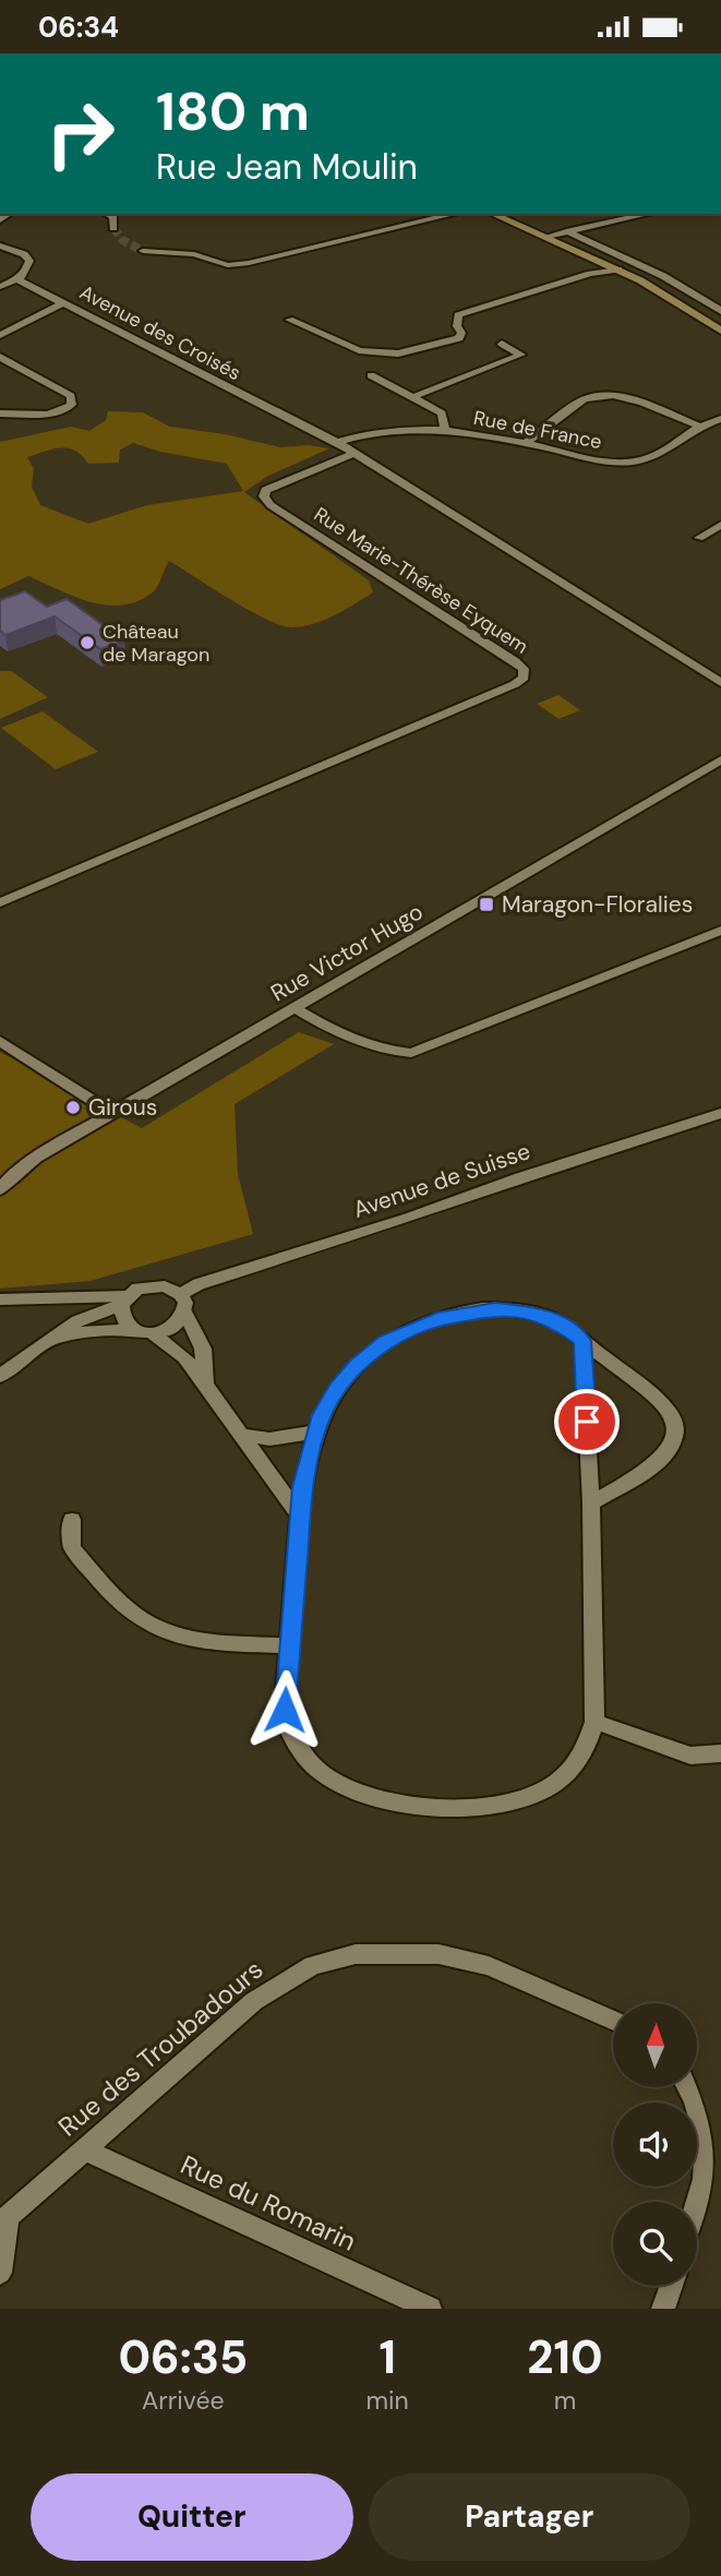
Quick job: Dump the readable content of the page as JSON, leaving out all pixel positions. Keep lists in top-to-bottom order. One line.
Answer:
{"streets":{"street":["Avenue des Croisés","Rue de France","Rue Marie-Thérèse Eyquem","Rue Victor Hugo","Avenue de Suisse","Rue des Troubadours","Rue du Romarin"]},"crossings":[["Avenue des Croisés","Rue de France"],["Rue des Troubadours","Rue du Romarin"]],"places":{"other":["Château de Maragon","Girous"],"transit":["Maragon-Floralies"]},"north":"top","page":{"status":"06:34","turn":["180 m","Rue Jean Moulin"],"eta":["06:35","Arrivée","1","min","210","m"],"buttons":["Quitter","Partager"]}}
